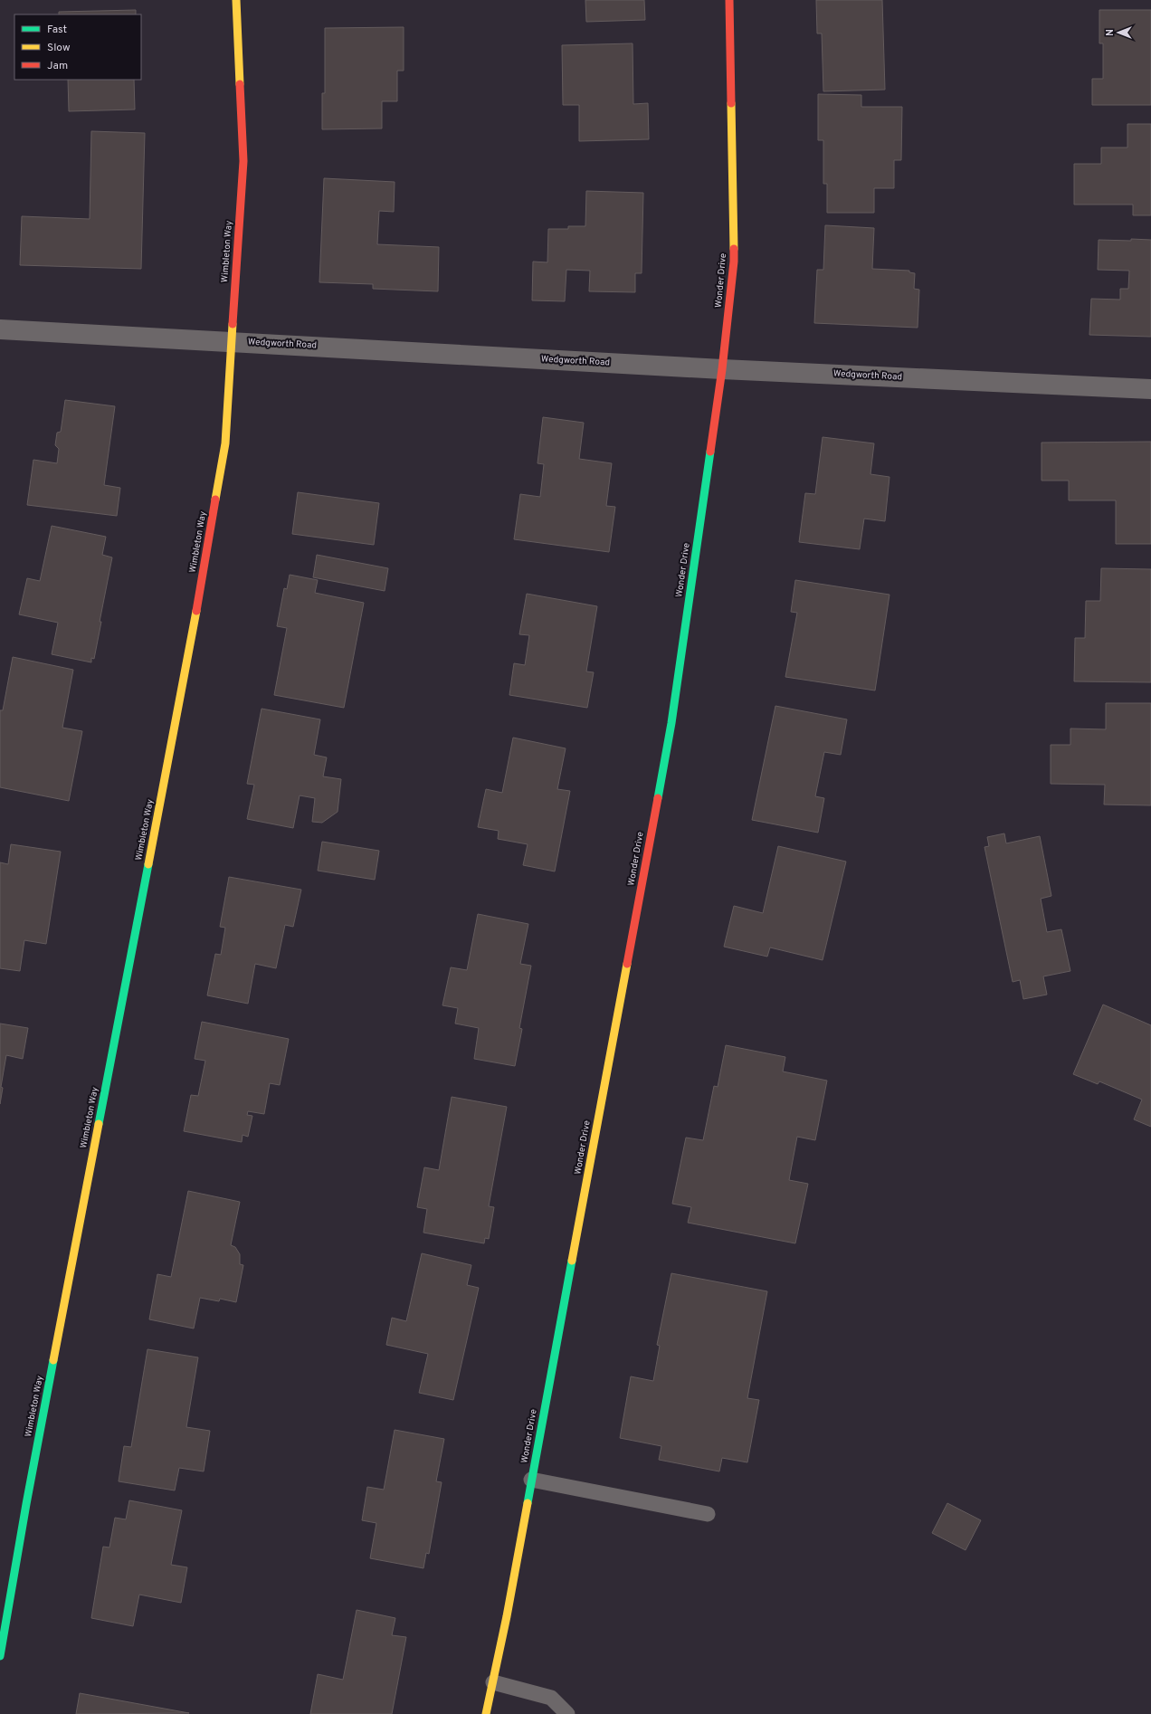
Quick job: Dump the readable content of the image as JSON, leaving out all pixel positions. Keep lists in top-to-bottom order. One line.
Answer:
{"streets":{"street":["Wimbleton Way","Wonder Drive","Wedgworth Road"]},"crossings":[["Wimbleton Way","Wedgworth Road"],["Wonder Drive","Wedgworth Road"]],"legend":["Fast","Slow","Jam"],"north":"left"}
